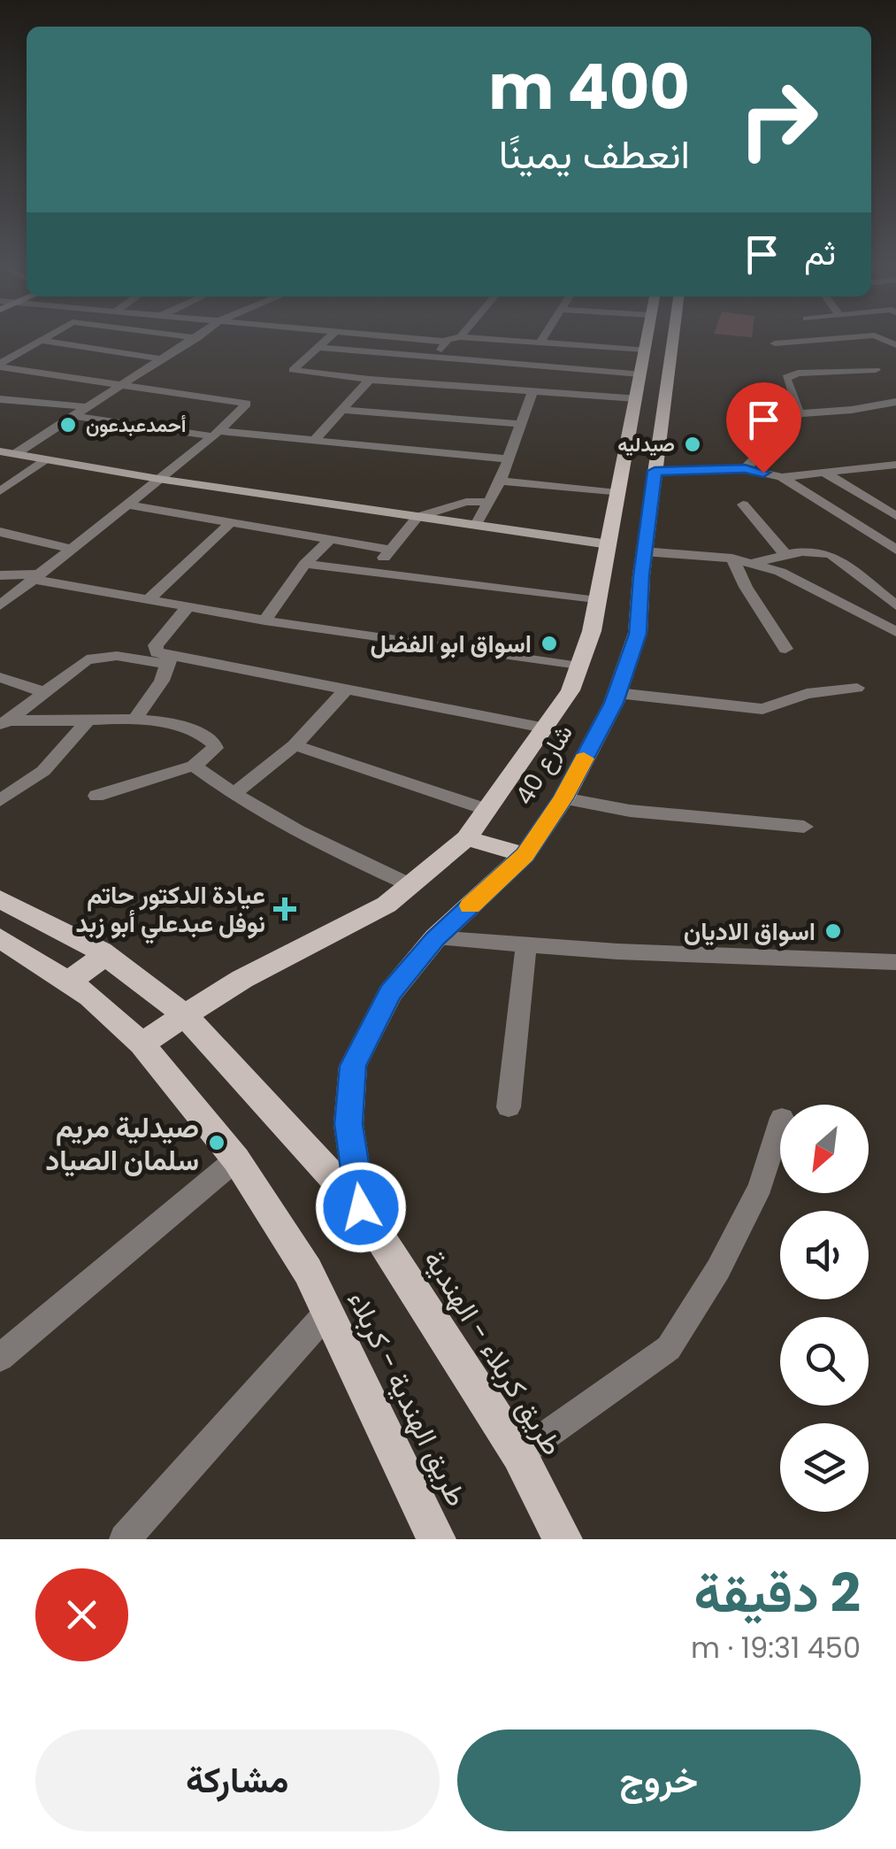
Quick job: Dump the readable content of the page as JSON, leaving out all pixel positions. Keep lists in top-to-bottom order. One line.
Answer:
{"streets":{"main road":["شارع 40","طريق كربلاء - الهندية","طريق الهندية - كربلاء"]},"crossings":[["شارع 40","طريق كربلاء - الهندية"],["شارع 40","طريق الهندية - كربلاء"]],"places":{"other":["أحمدعبدعون","صيدليه","اسواق ابو الفضل","اسواق الاديان","صيدلية مريم سلمان الصياد"],"health":["عيادة الدكتور حاتم نوفل عبدعلي أبو زبد"]},"north":"bottom left","page":{"turn":["400 m","انعطف يمينًا"],"then":"ثم","heading":["2 دقيقة","450 m · 19:31"],"buttons":["خروج","مشاركة"]}}
